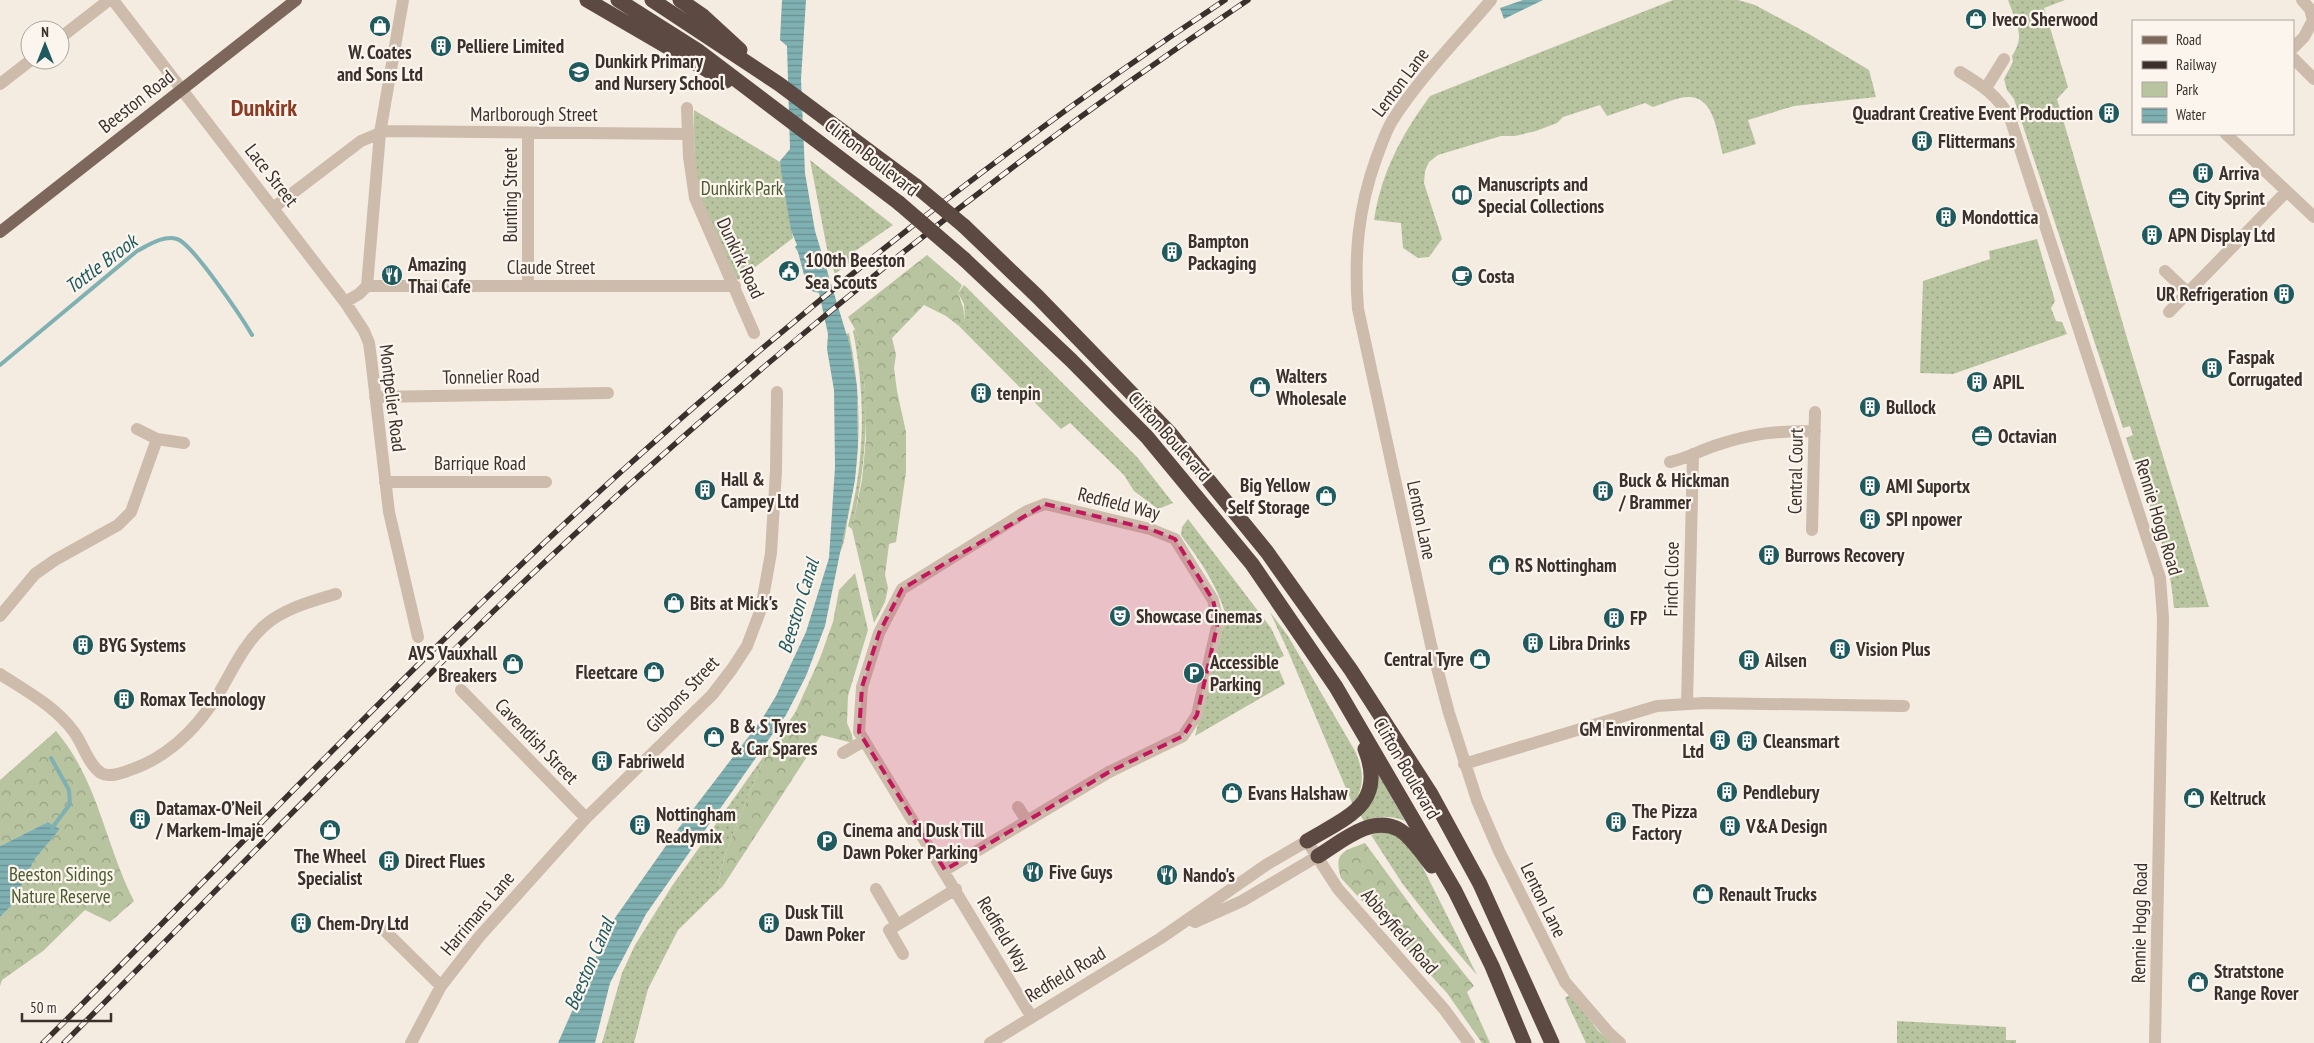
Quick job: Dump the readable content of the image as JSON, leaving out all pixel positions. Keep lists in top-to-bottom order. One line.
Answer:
{"streets":{"highway":["Clifton Boulevard"],"main road":["Beeston Road"],"street":["Lenton Lane","Marlborough Street","Lace Street","Bunting Street","Dunkirk Road","Claude Street","Tonnelier Road","Montpelier Road","Barrique Road","Central Court","Redfield Way","Rennie Hogg Road","Finch Close","Gibbons Street","Cavendish Street","Harrimans Lane","Abbeyfield Road","Redfield Road"]},"crossings":[["Beeston Road","Lace Street"],["Marlborough Street","Bunting Street"],["Marlborough Street","Dunkirk Road"],["Lace Street","Montpelier Road"],["Bunting Street","Claude Street"],["Dunkirk Road","Claude Street"],["Tonnelier Road","Montpelier Road"],["Montpelier Road","Barrique Road"],["Redfield Way","Redfield Road"],["Gibbons Street","Cavendish Street"],["Gibbons Street","Harrimans Lane"],["Cavendish Street","Harrimans Lane"],["Abbeyfield Road","Redfield Road"]],"districts":["Dunkirk"],"water":["Tottle Brook","Beeston Canal"],"parks":["Dunkirk Park","Beeston Sidings Nature Reserve"],"places":{"shop":["Iveco Sherwood","W. Coates and Sons Ltd","Walters Wholesale","Big Yellow Self Storage","RS Nottingham","Bits at Mick's","Central Tyre","AVS Vauxhall Breakers","Fleetcare","B & S Tyres & Car Spares","Evans Halshaw","Keltruck","The Wheel Specialist","Renault Trucks","Stratstone Range Rover"],"building":["Pelliere Limited","Quadrant Creative Event Production","Flittermans","Arriva","Mondottica","APN Display Ltd","Bampton Packaging","UR Refrigeration","Faspak Corrugated","APIL","tenpin","Bullock","AMI Suportx","Hall & Campey Ltd","Buck & Hickman / Brammer","SPI npower","Burrows Recovery","FP","Libra Drinks","BYG Systems","Vision Plus","Ailsen","Romax Technology","GM Environmental Ltd","Cleansmart","Fabriweld","Pendlebury","Datamax-O’Neil / Markem-Imaje","The Pizza Factory","Nottingham Readymix","V&A Design","Direct Flues","Chem-Dry Ltd","Dusk Till Dawn Poker"],"school or university":["Dunkirk Primary and Nursery School"],"library":["Manuscripts and Special Collections"],"office":["City Sprint","Octavian"],"public building":["100th Beeston Sea Scouts"],"restaurant":["Amazing Thai Cafe","Five Guys","Nando's"],"cafe":["Costa"],"theatre":["Showcase Cinemas"],"parking":["Accessible Parking","Cinema and Dusk Till Dawn Poker Parking"]},"legend":["Road","Railway","Park","Water"],"scale_bar":"50 m","north":"top"}
